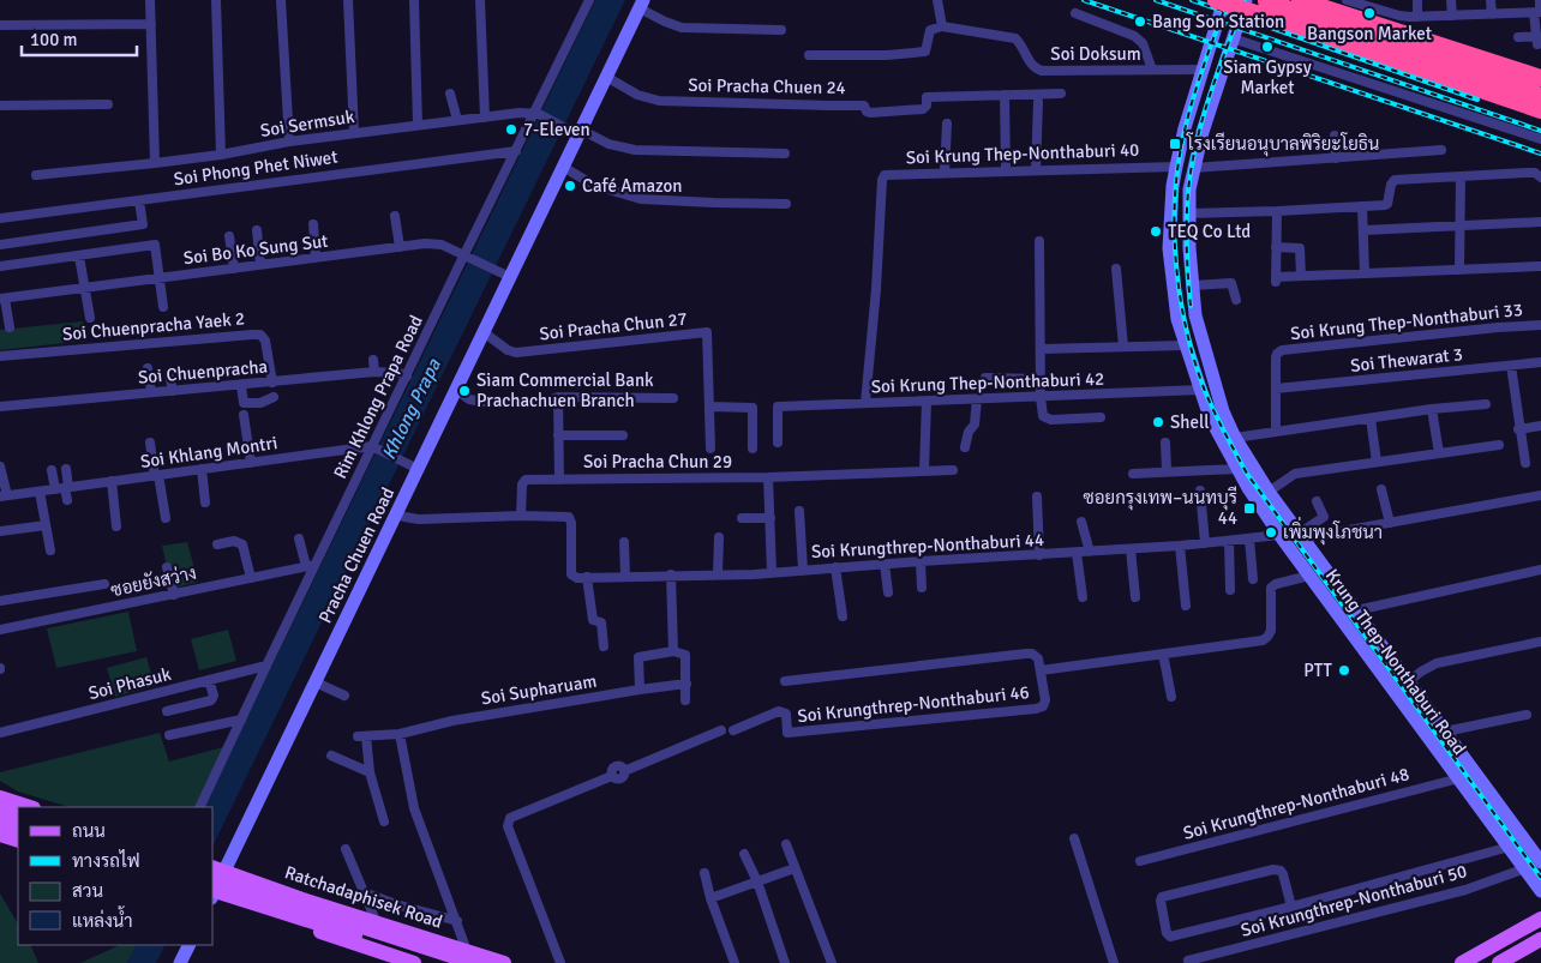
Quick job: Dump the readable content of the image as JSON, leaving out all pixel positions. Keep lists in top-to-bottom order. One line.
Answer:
{"streets":{"main road":["Pracha Chuen Road","Krung Thep-Nonthaburi Road","Ratchadaphisek Road"],"street":["Soi Doksum","Soi Pracha Chuen 24","Soi Sermsuk","Soi Krung Thep-Nonthaburi 40","Soi Phong Phet Niwet","Soi Bo Ko Sung Sut","Soi Krung Thep-Nonthaburi 33","Soi Chuenpracha Yaek 2","Soi Pracha Chun 27","Soi Thewarat 3","Soi Chuenpracha","Soi Krung Thep-Nonthaburi 42","Rim Khlong Prapa Road","Soi Khlang Montri","Soi Pracha Chun 29","Soi Krungthrep-Nonthaburi 44","ซอยยังสว่าง","Soi Phasuk","Soi Supharuam","Soi Krungthrep-Nonthaburi 46","Soi Krungthrep-Nonthaburi 48","Soi Krungthrep-Nonthaburi 50"]},"crossings":[["Soi Doksum","Krung Thep-Nonthaburi Road"],["Soi Pracha Chuen 24","Pracha Chuen Road"],["Soi Sermsuk","Rim Khlong Prapa Road"],["Soi Krung Thep-Nonthaburi 40","Soi Krung Thep-Nonthaburi 42"],["Soi Krung Thep-Nonthaburi 40","Krung Thep-Nonthaburi Road"],["Soi Phong Phet Niwet","Rim Khlong Prapa Road"],["Soi Bo Ko Sung Sut","Rim Khlong Prapa Road"],["Soi Bo Ko Sung Sut","Pracha Chuen Road"],["Soi Krung Thep-Nonthaburi 33","Soi Thewarat 3"],["Soi Chuenpracha Yaek 2","Soi Chuenpracha"],["Soi Pracha Chun 27","Pracha Chuen Road"],["Soi Chuenpracha","Rim Khlong Prapa Road"],["Soi Krung Thep-Nonthaburi 42","Krung Thep-Nonthaburi Road"],["Rim Khlong Prapa Road","Soi Khlang Montri"],["Rim Khlong Prapa Road","ซอยยังสว่าง"],["Rim Khlong Prapa Road","Soi Phasuk"],["Soi Krungthrep-Nonthaburi 44","Krung Thep-Nonthaburi Road"],["Pracha Chuen Road","Ratchadaphisek Road"],["Krung Thep-Nonthaburi Road","Soi Krungthrep-Nonthaburi 46"],["Krung Thep-Nonthaburi Road","Soi Krungthrep-Nonthaburi 48"],["Krung Thep-Nonthaburi Road","Soi Krungthrep-Nonthaburi 50"]],"water":["Khlong Prapa"],"places":{"other":["Bangson Market","Bang Son Station","Siam Gypsy Market","7-Eleven","Café Amazon","TEQ Co Ltd","Siam Commercial Bank Prachachuen Branch","Shell","เพิ่มพุงโภชนา","PTT"],"transit":["โรงเรียนอนุบาลพิริยะโยธิน","ซอยกรุงเทพ–นนทบุรี 44"]},"legend":["ถนน","ทางรถไฟ","สวน","แหล่งน้ำ"],"scale_bar":"100 m"}
